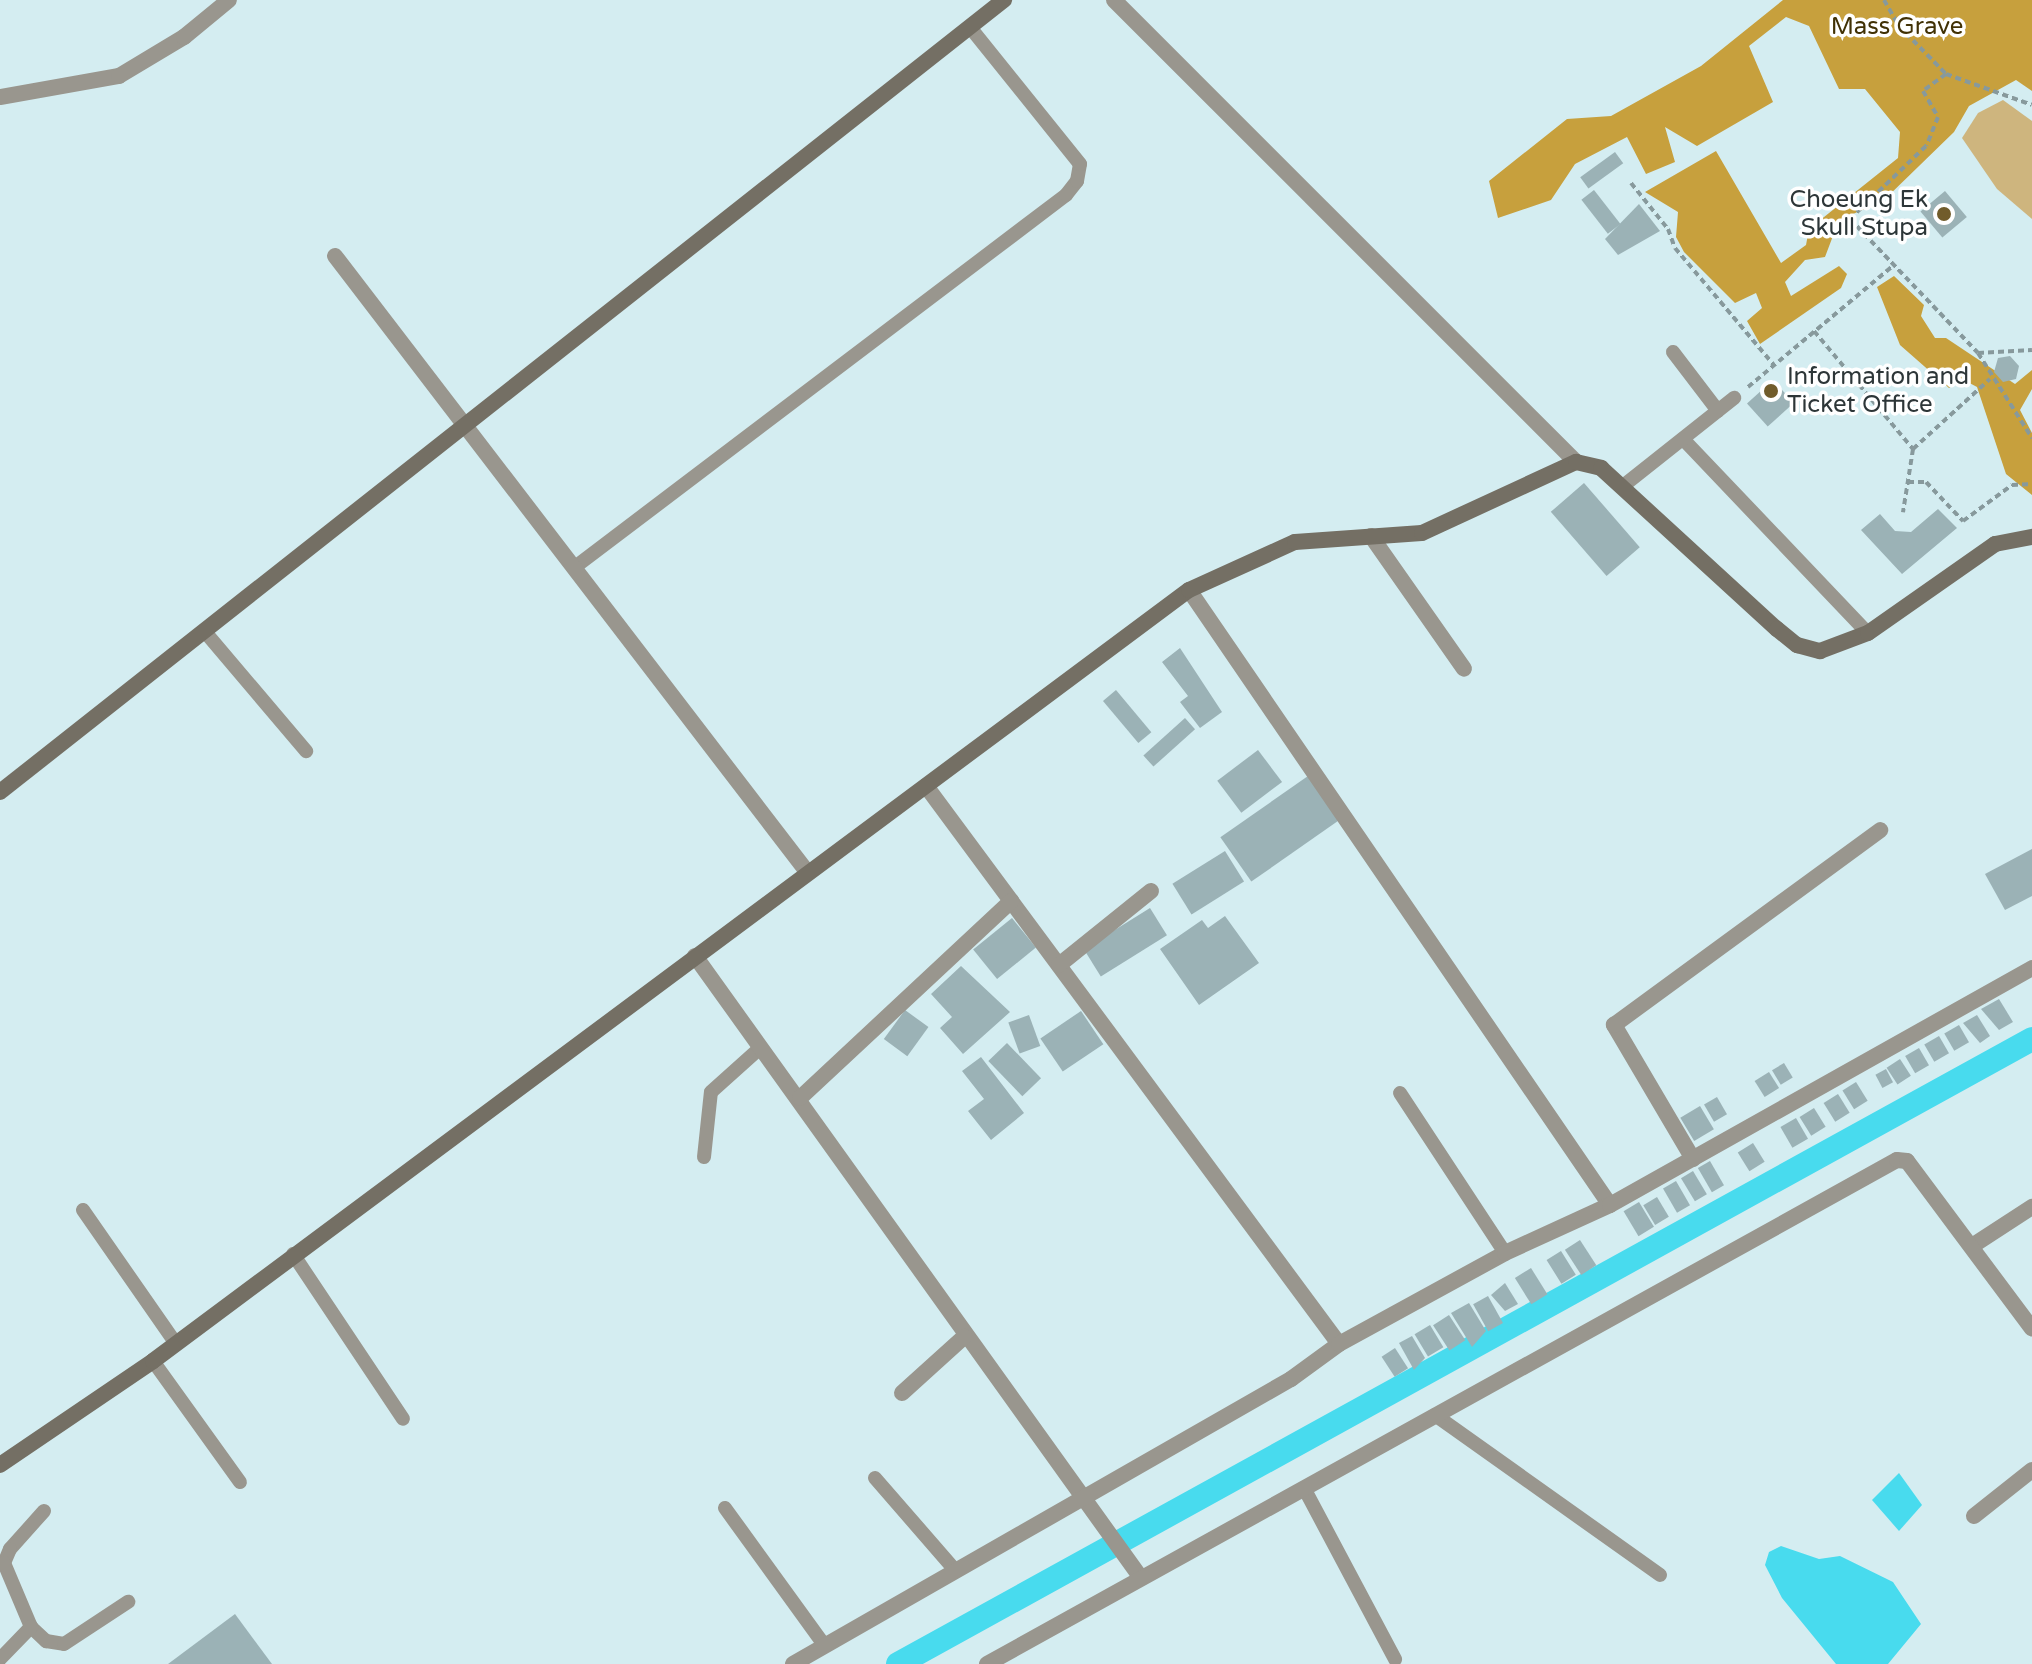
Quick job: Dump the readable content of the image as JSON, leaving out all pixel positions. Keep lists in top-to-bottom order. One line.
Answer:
{"parks":["Mass Grave"],"places":["Choeung Ek Skull Stupa","Information and Ticket Office"]}
